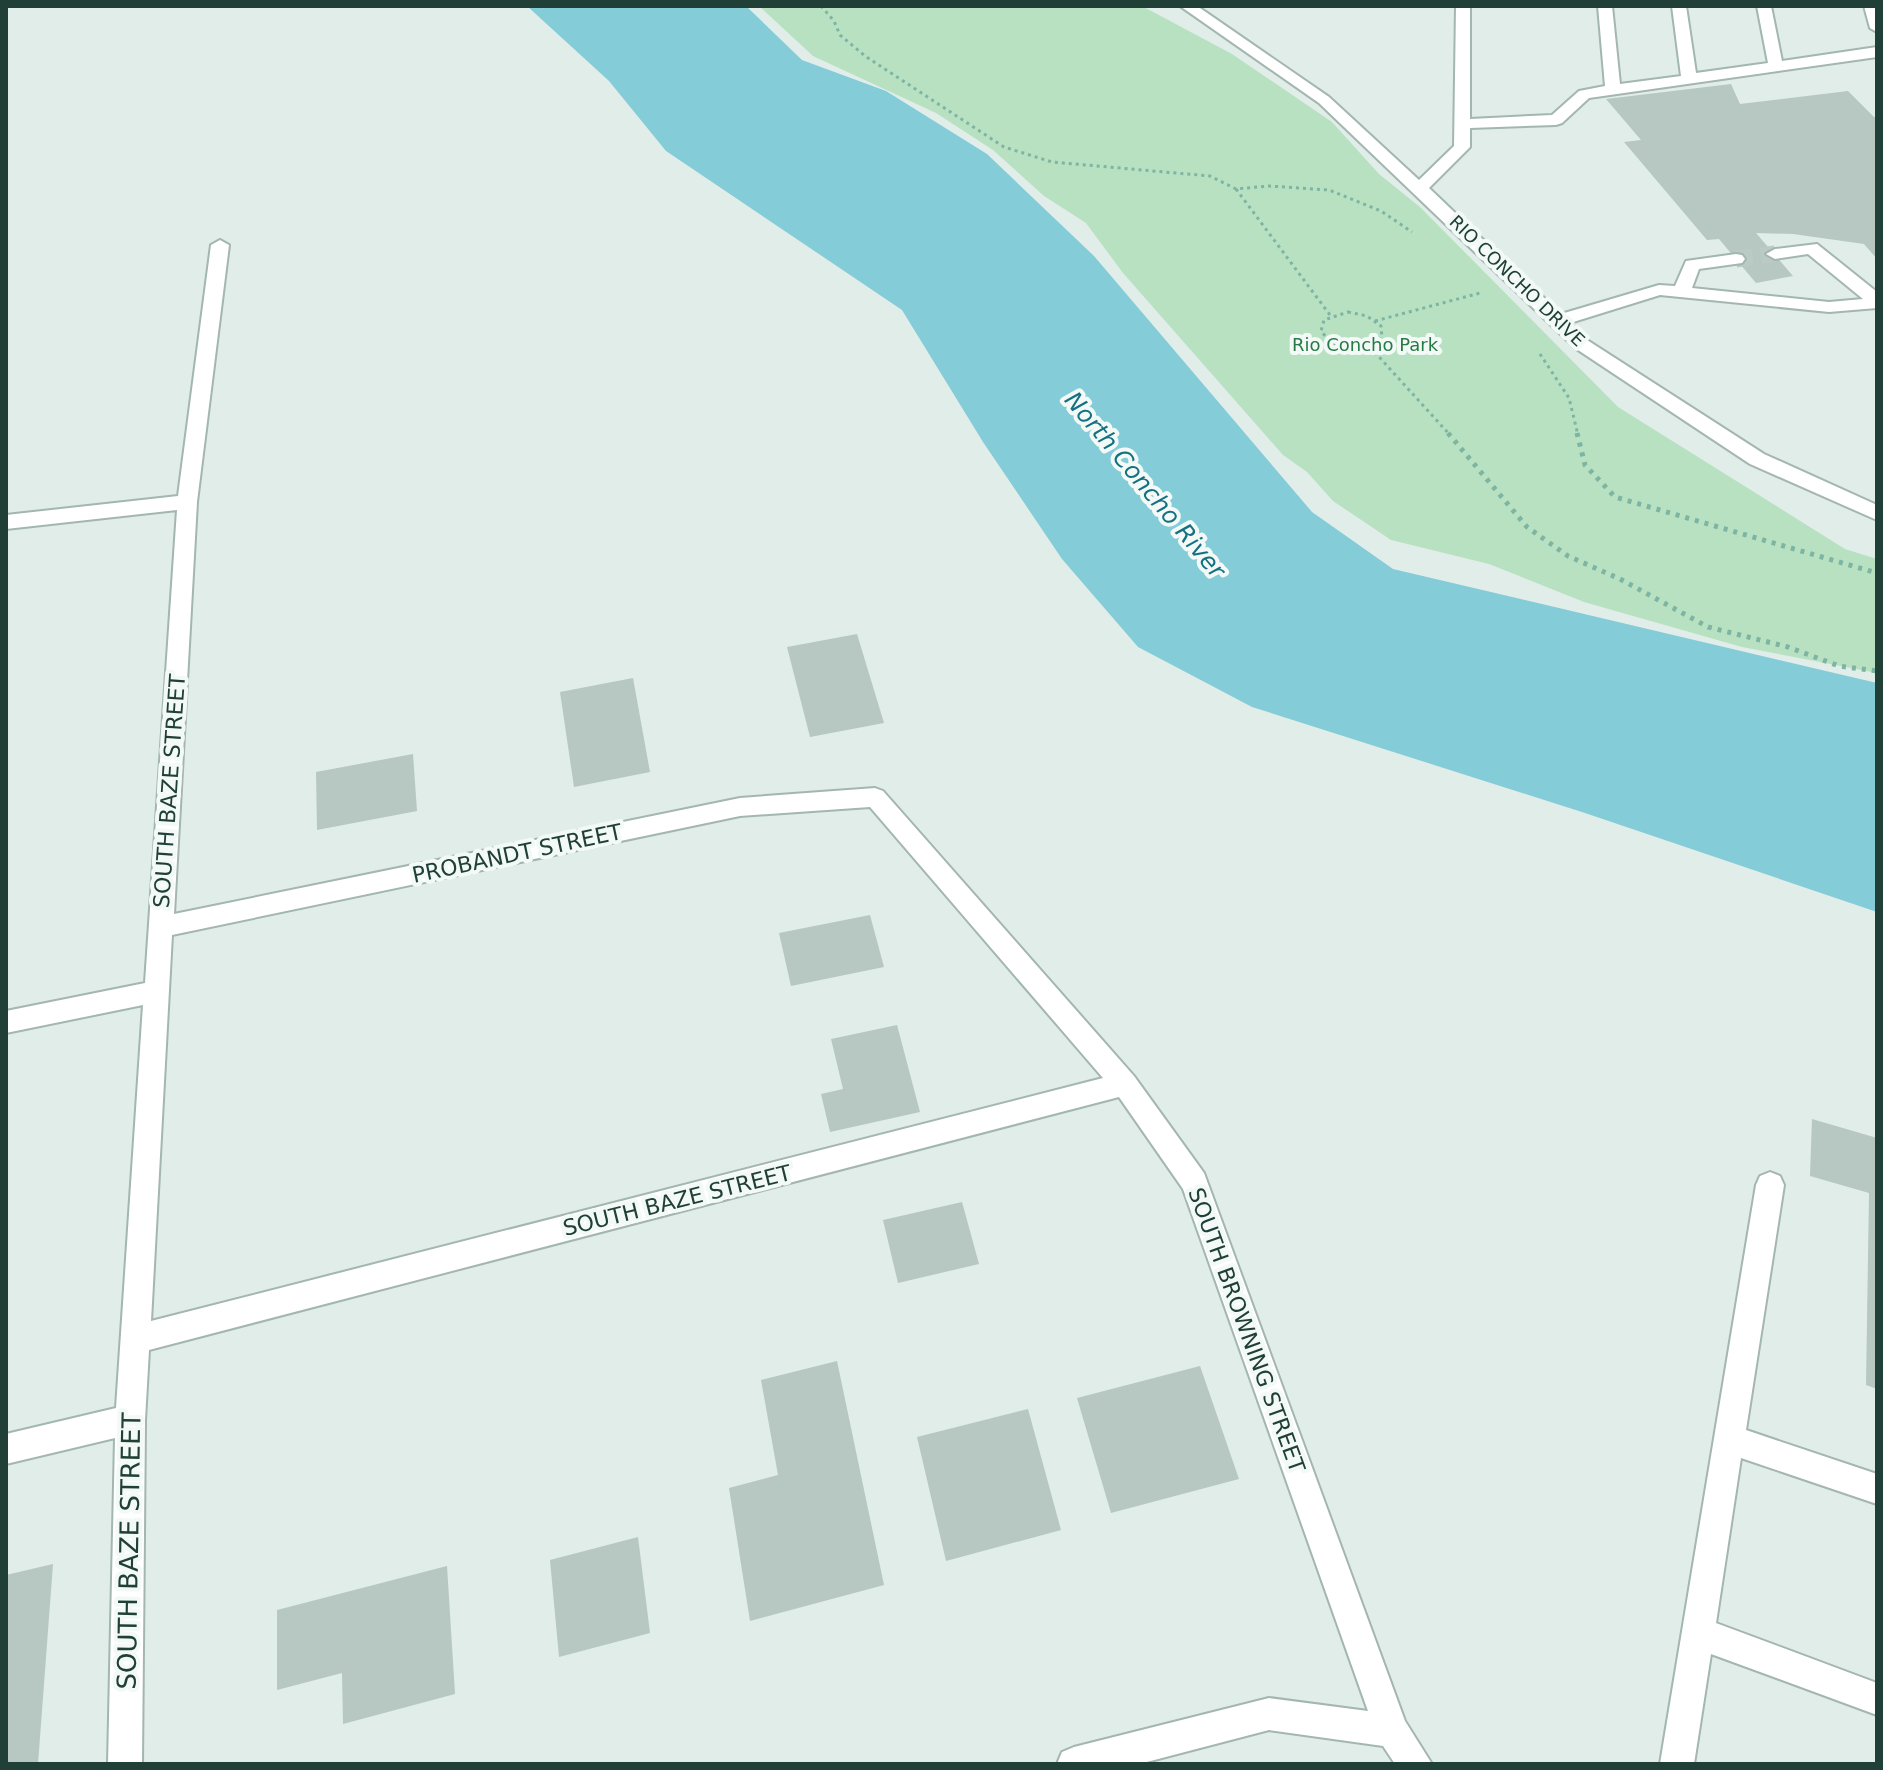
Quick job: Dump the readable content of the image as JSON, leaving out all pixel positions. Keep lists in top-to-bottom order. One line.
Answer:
{"streets":{"street":["RIO CONCHO DRIVE","SOUTH BAZE STREET","PROBANDT STREET","SOUTH BROWNING STREET"]},"crossings":[["SOUTH BAZE STREET","PROBANDT STREET"],["SOUTH BAZE STREET","SOUTH BROWNING STREET"],["PROBANDT STREET","SOUTH BROWNING STREET"]],"water":["North Concho River"],"parks":["Rio Concho Park"]}
